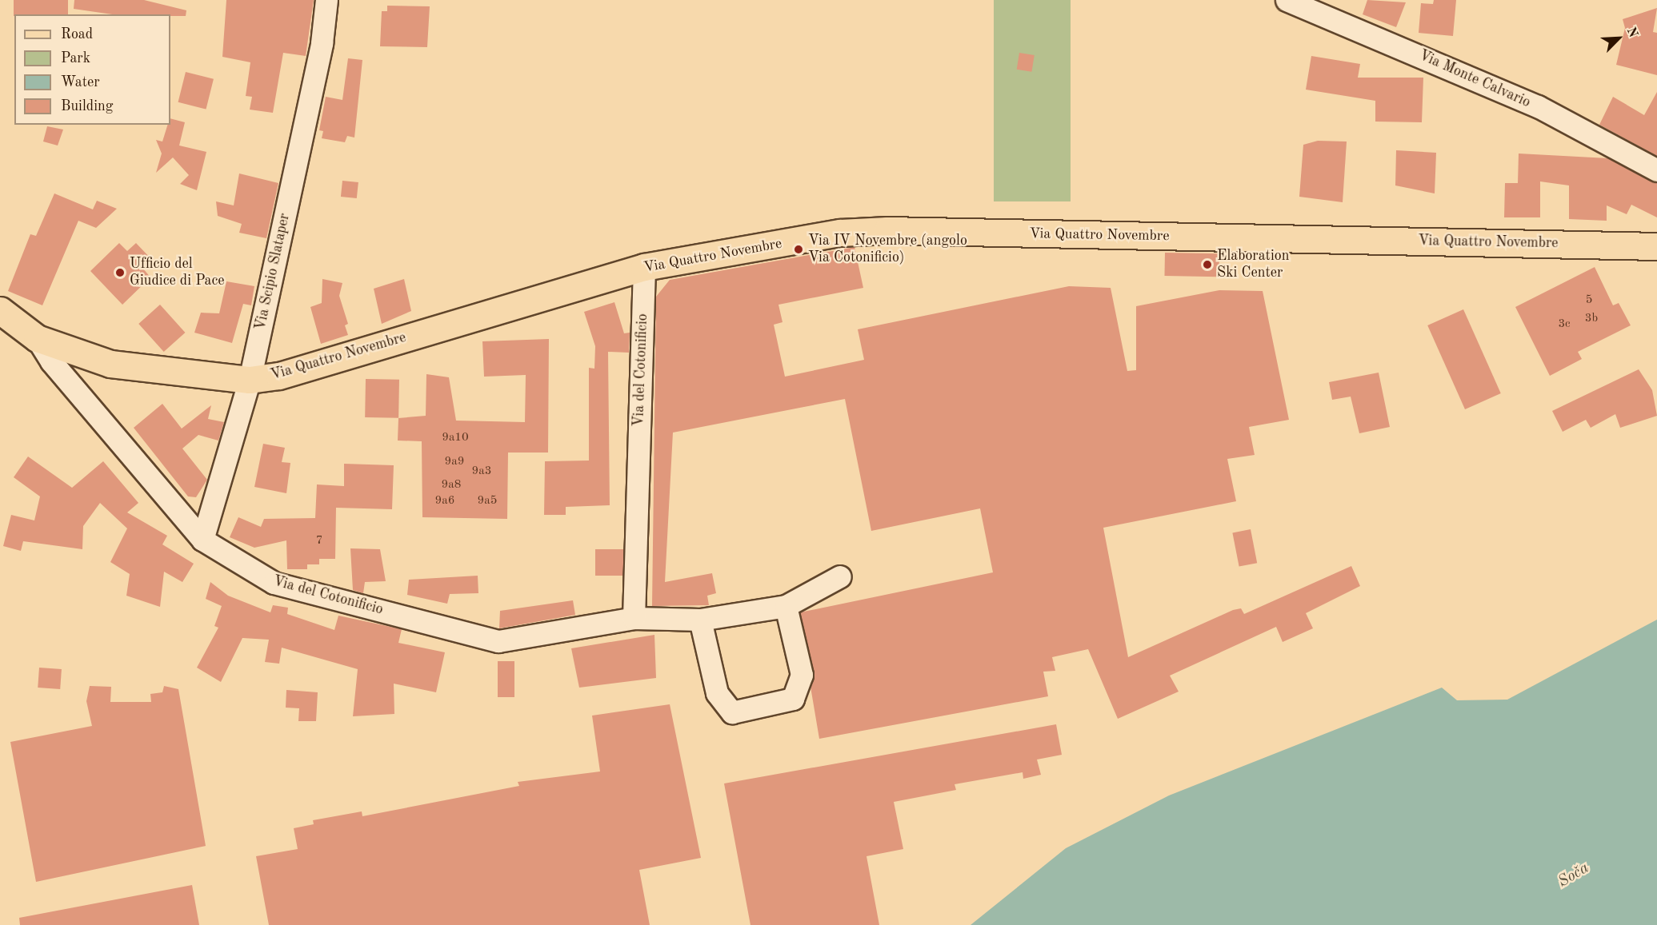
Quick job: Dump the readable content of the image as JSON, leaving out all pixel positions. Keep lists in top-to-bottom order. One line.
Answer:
{"streets":{"main road":["Via Quattro Novembre"],"street":["Via Monte Calvario","Via Scipio Slataper","Via del Cotonificio"]},"crossings":[["Via Quattro Novembre","Via Scipio Slataper"],["Via Quattro Novembre","Via del Cotonificio"],["Via Scipio Slataper","Via del Cotonificio"]],"water":["Soča"],"places":["Via IV Novembre (angolo Via Cotonificio)","Elaboration Ski Center","Ufficio del Giudice di Pace"],"house_numbers":["5","3b","3c","9a10","9a9","9a3","9a8","9a6","9a5","7"],"legend":["Road","Park","Water","Building"],"north":"top right"}
